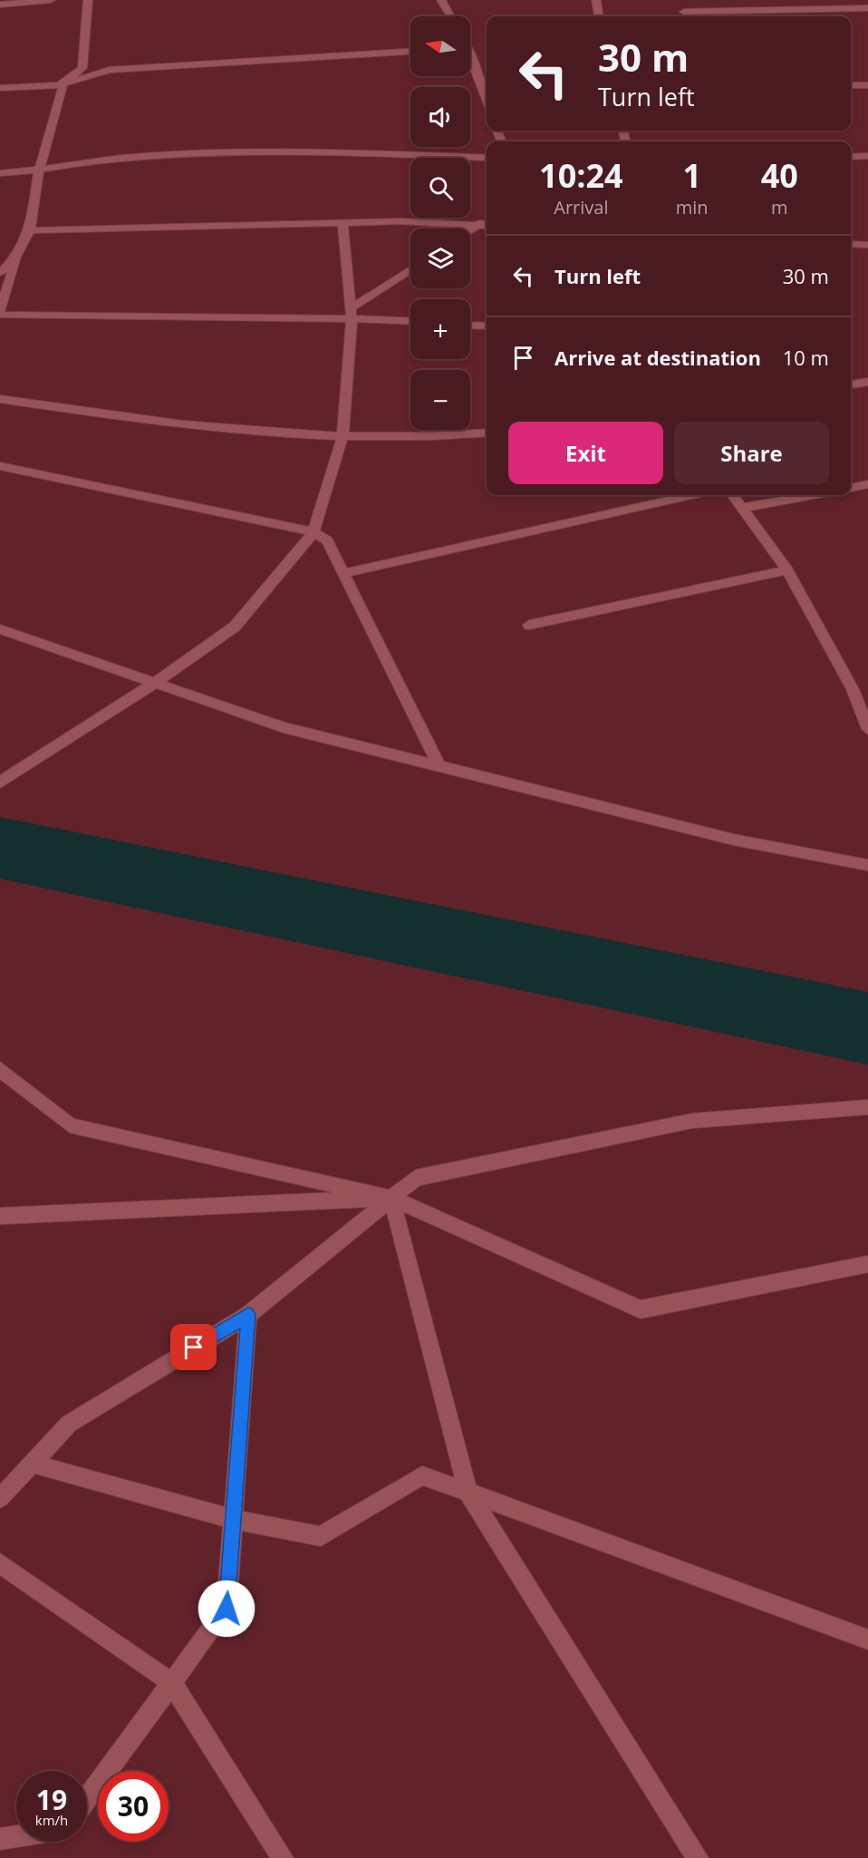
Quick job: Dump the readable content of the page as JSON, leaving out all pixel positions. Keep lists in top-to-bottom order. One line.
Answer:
{"north":"left","page":{"map_buttons":["+","−"],"turn":["30 m","Turn left"],"eta":["10:24","Arrival","1","min","40","m"],"list":[{"name":"Turn left","value":"30 m"},{"name":"Arrive at destination","value":"10 m"}],"buttons":["Exit","Share"],"speed":"19 km/h","limit":"30"}}
